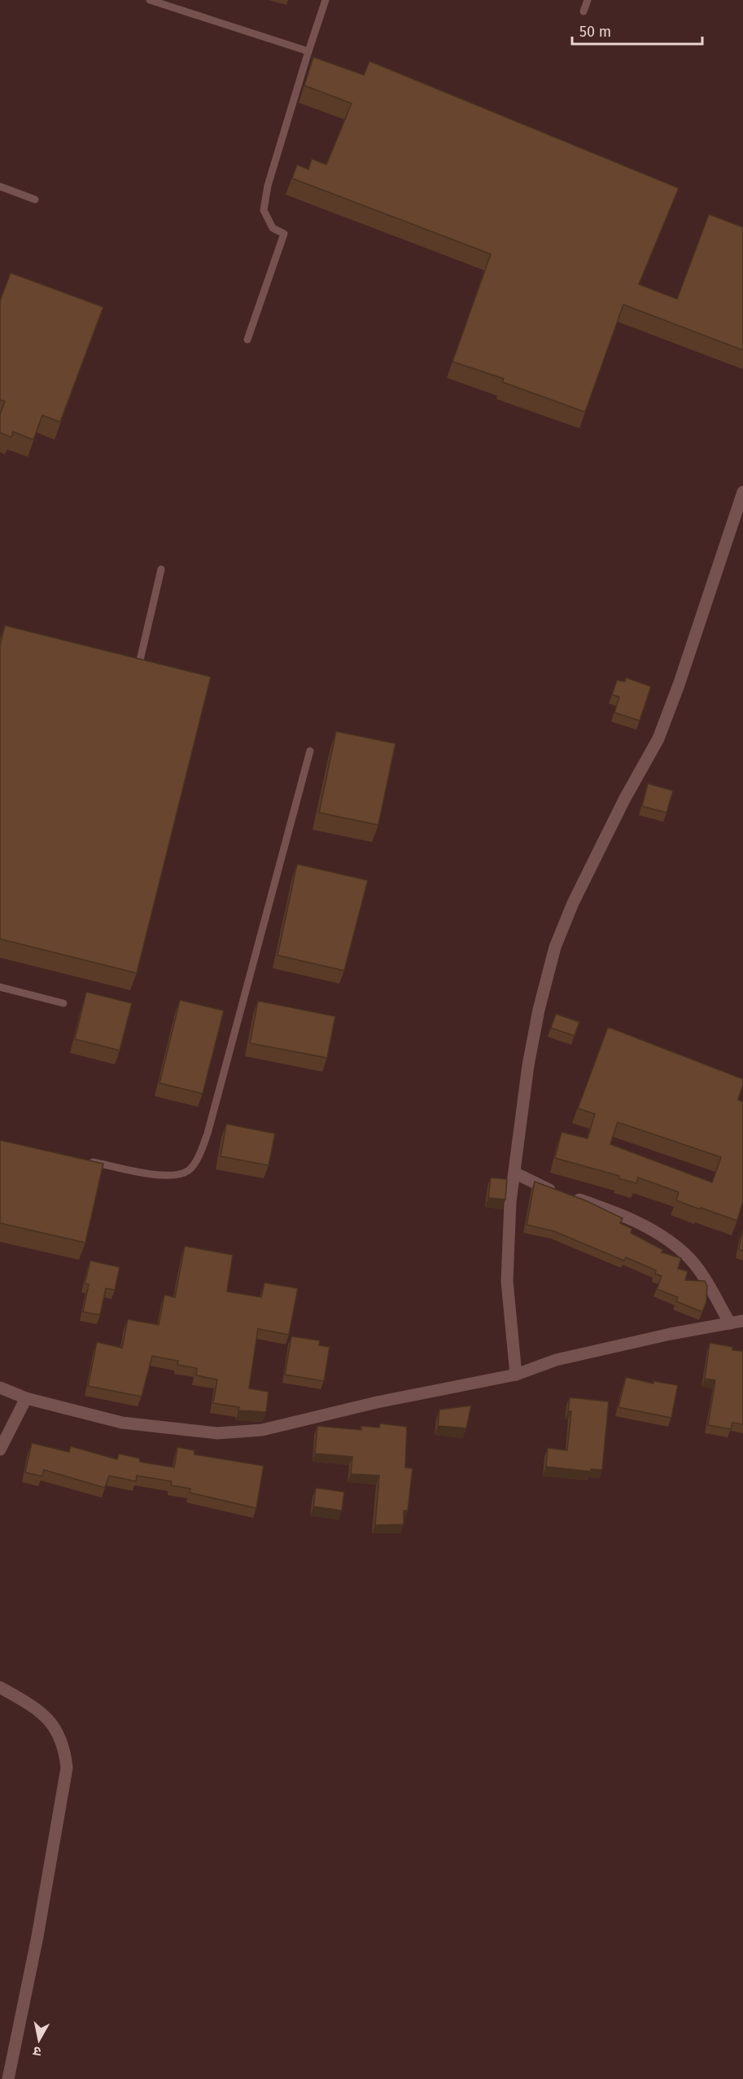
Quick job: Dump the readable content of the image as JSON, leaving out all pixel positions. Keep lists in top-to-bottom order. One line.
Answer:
{"scale_bar":"50 m","north":"bottom"}
